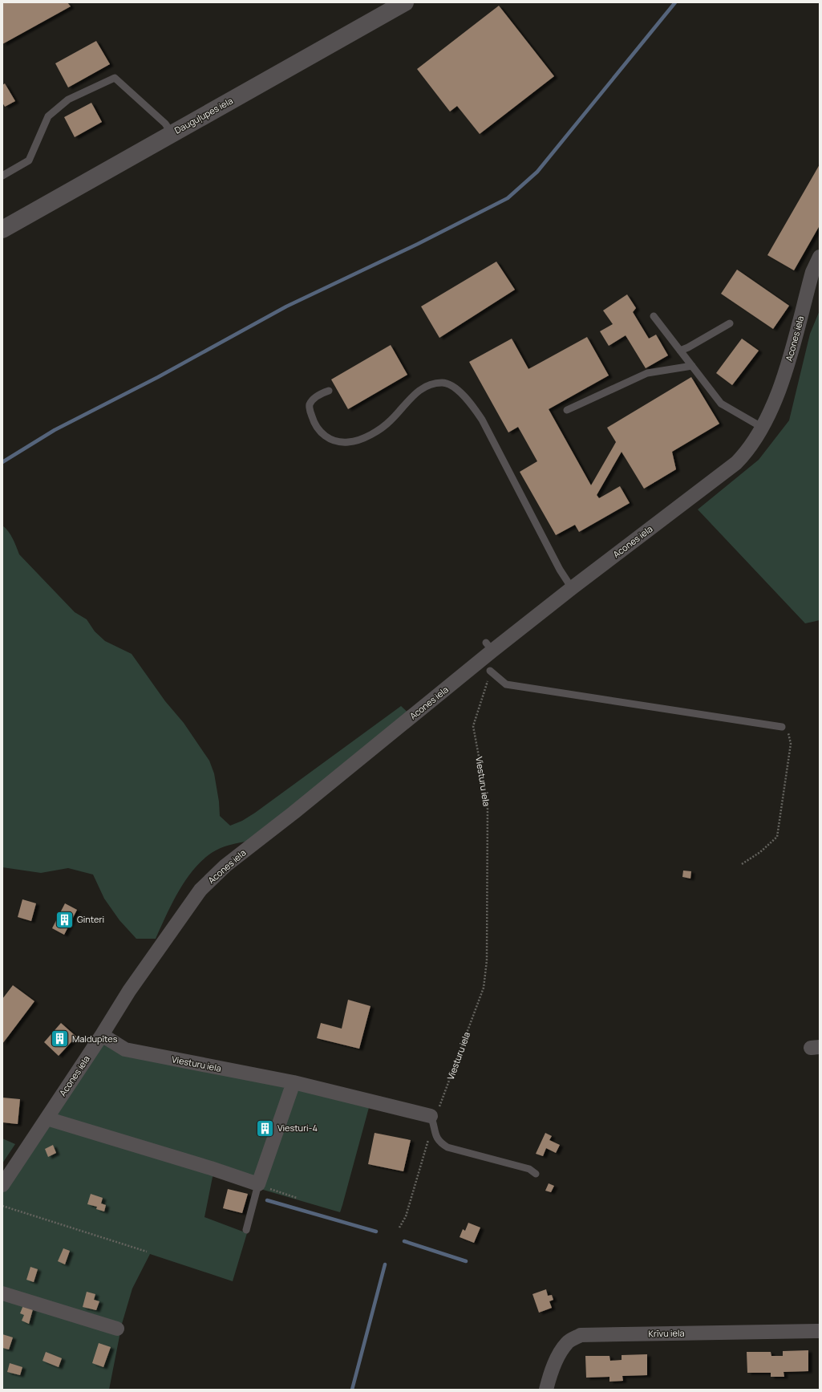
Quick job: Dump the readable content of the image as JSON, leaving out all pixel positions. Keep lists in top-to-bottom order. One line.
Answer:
{"streets":{"street":["Dauguļupes iela","Acones iela","Viesturu iela","Krīvu iela"]},"crossings":[["Acones iela","Viesturu iela"]],"places":{"building":["Ginteri","Maldupītes","Viesturi-4"]}}
